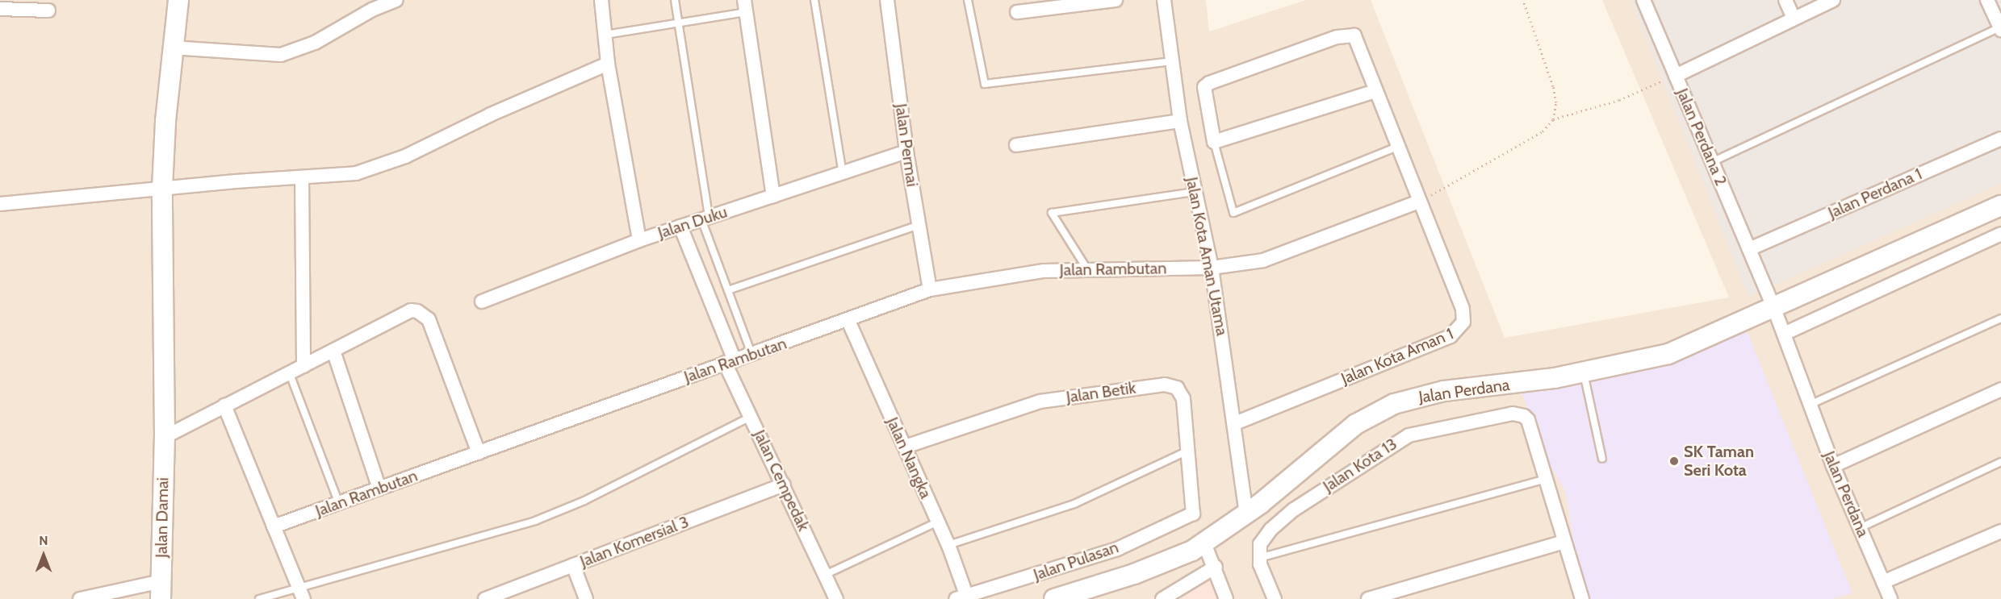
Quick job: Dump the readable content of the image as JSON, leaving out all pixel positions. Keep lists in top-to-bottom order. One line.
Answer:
{"streets":{"street":["Jalan Perdana 2","Jalan Permai","Jalan Perdana 1","Jalan Duku","Jalan Kota Aman Utama","Jalan Rambutan","Jalan Kota Aman 1","Jalan Perdana","Jalan Betik","Jalan Nangka","Jalan Kota 13","Jalan Cempedak","Jalan Damai","Jalan Komersial 3","Jalan Pulasan"]},"crossings":[["Jalan Perdana 2","Jalan Perdana 1"],["Jalan Perdana 2","Jalan Perdana"],["Jalan Permai","Jalan Duku"],["Jalan Permai","Jalan Rambutan"],["Jalan Duku","Jalan Cempedak"],["Jalan Kota Aman Utama","Jalan Rambutan"],["Jalan Kota Aman Utama","Jalan Kota Aman 1"],["Jalan Kota Aman Utama","Jalan Perdana"],["Jalan Rambutan","Jalan Kota Aman 1"],["Jalan Rambutan","Jalan Nangka"],["Jalan Rambutan","Jalan Cempedak"],["Jalan Betik","Jalan Nangka"],["Jalan Betik","Jalan Pulasan"],["Jalan Nangka","Jalan Pulasan"],["Jalan Cempedak","Jalan Komersial 3"]],"places":["SK Taman Seri Kota"],"north":"top"}
